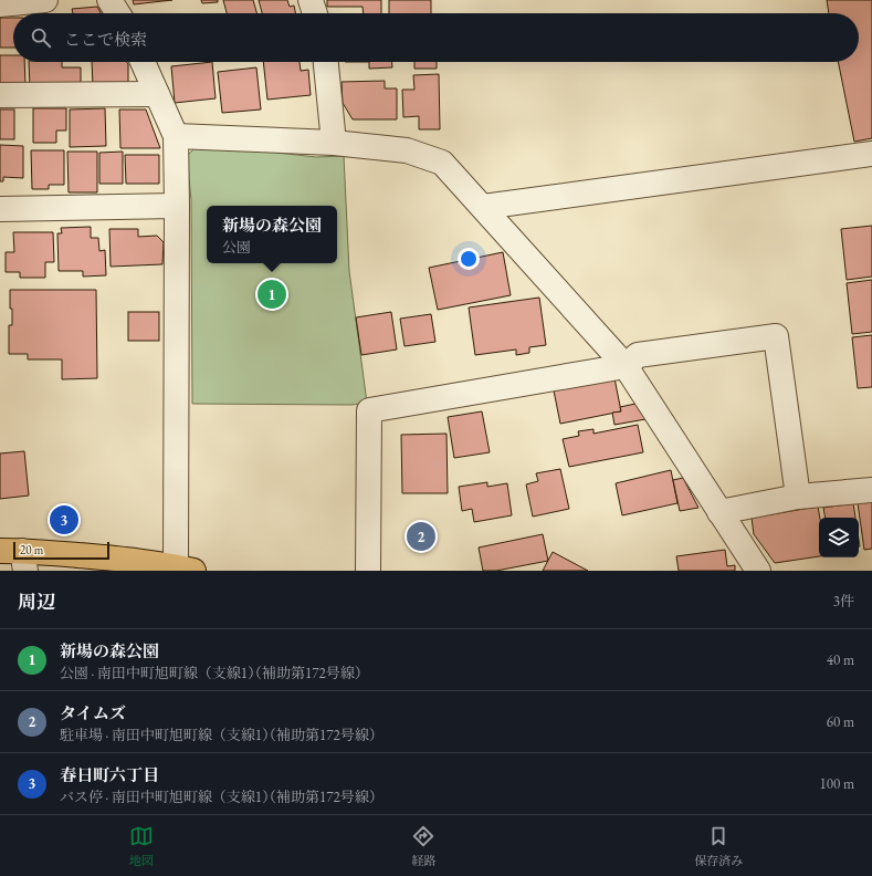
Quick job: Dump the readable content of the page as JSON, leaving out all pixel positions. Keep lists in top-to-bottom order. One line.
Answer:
{"scale_bar":"20 m","page":{"search":"ここで検索","popup":["新場の森公園","公園"],"pins":["1","3","2"],"scale":"20 m","heading":["周辺","3件"],"list":[{"mark":"1","name":"新場の森公園","note":"公園 · 南田中町旭町線（支線1）（補助第172号線）","value":"40 m"},{"mark":"2","name":"タイムズ","note":"駐車場 · 南田中町旭町線（支線1）（補助第172号線）","value":"60 m"},{"mark":"3","name":"春日町六丁目","note":"バス停 · 南田中町旭町線（支線1）（補助第172号線）","value":"100 m"}],"nav":["地図","経路","保存済み"]}}
